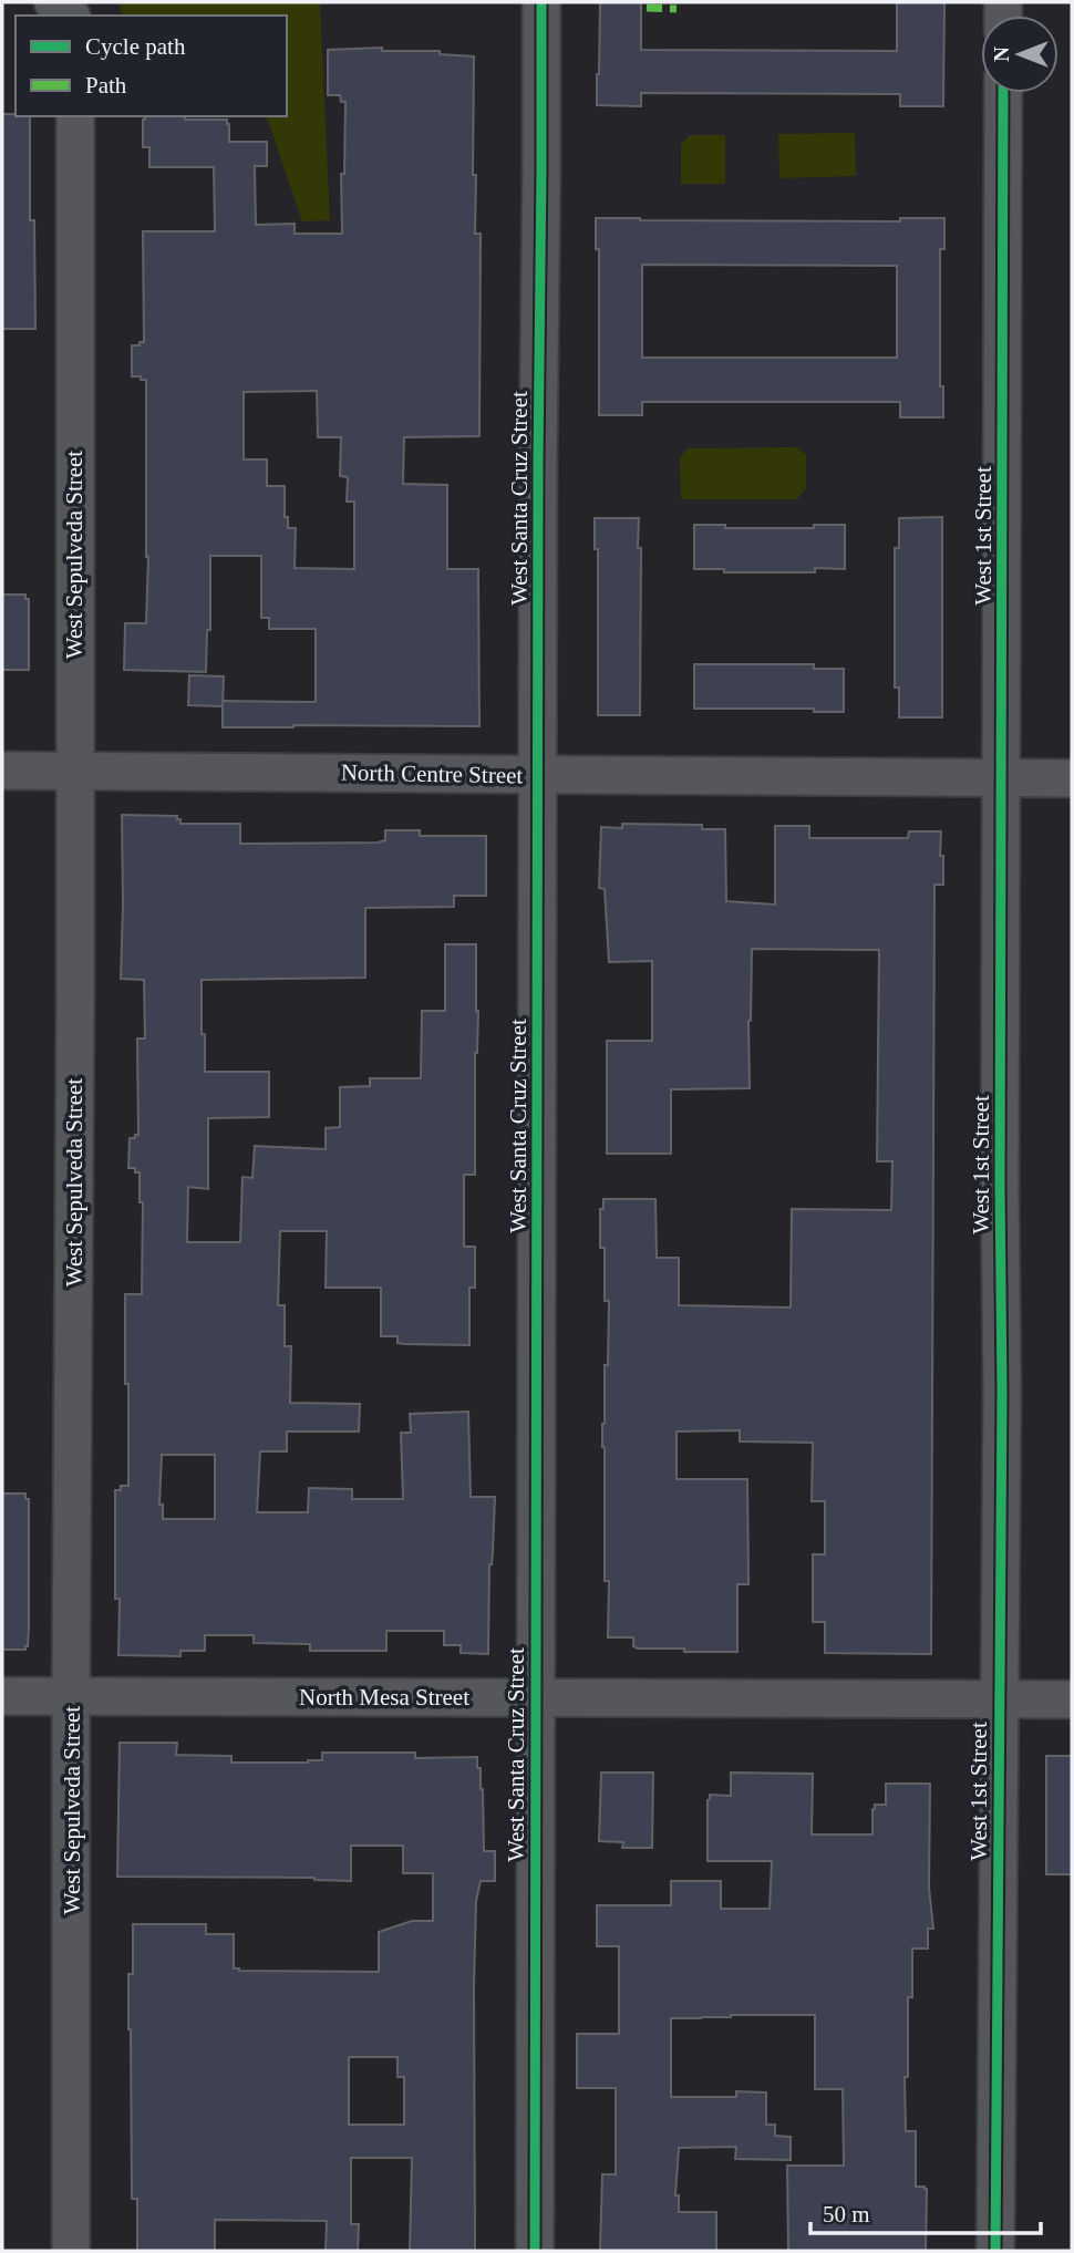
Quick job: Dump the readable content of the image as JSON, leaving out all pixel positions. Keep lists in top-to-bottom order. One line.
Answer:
{"streets":{"street":["West Santa Cruz Street","West 1st Street","West Sepulveda Street","North Centre Street","North Mesa Street"]},"crossings":[["West Santa Cruz Street","North Centre Street"],["West Santa Cruz Street","North Mesa Street"],["West 1st Street","North Centre Street"],["West 1st Street","North Mesa Street"],["West Sepulveda Street","North Centre Street"],["West Sepulveda Street","North Mesa Street"]],"legend":["Cycle path","Path"],"scale_bar":"50 m","north":"left"}
